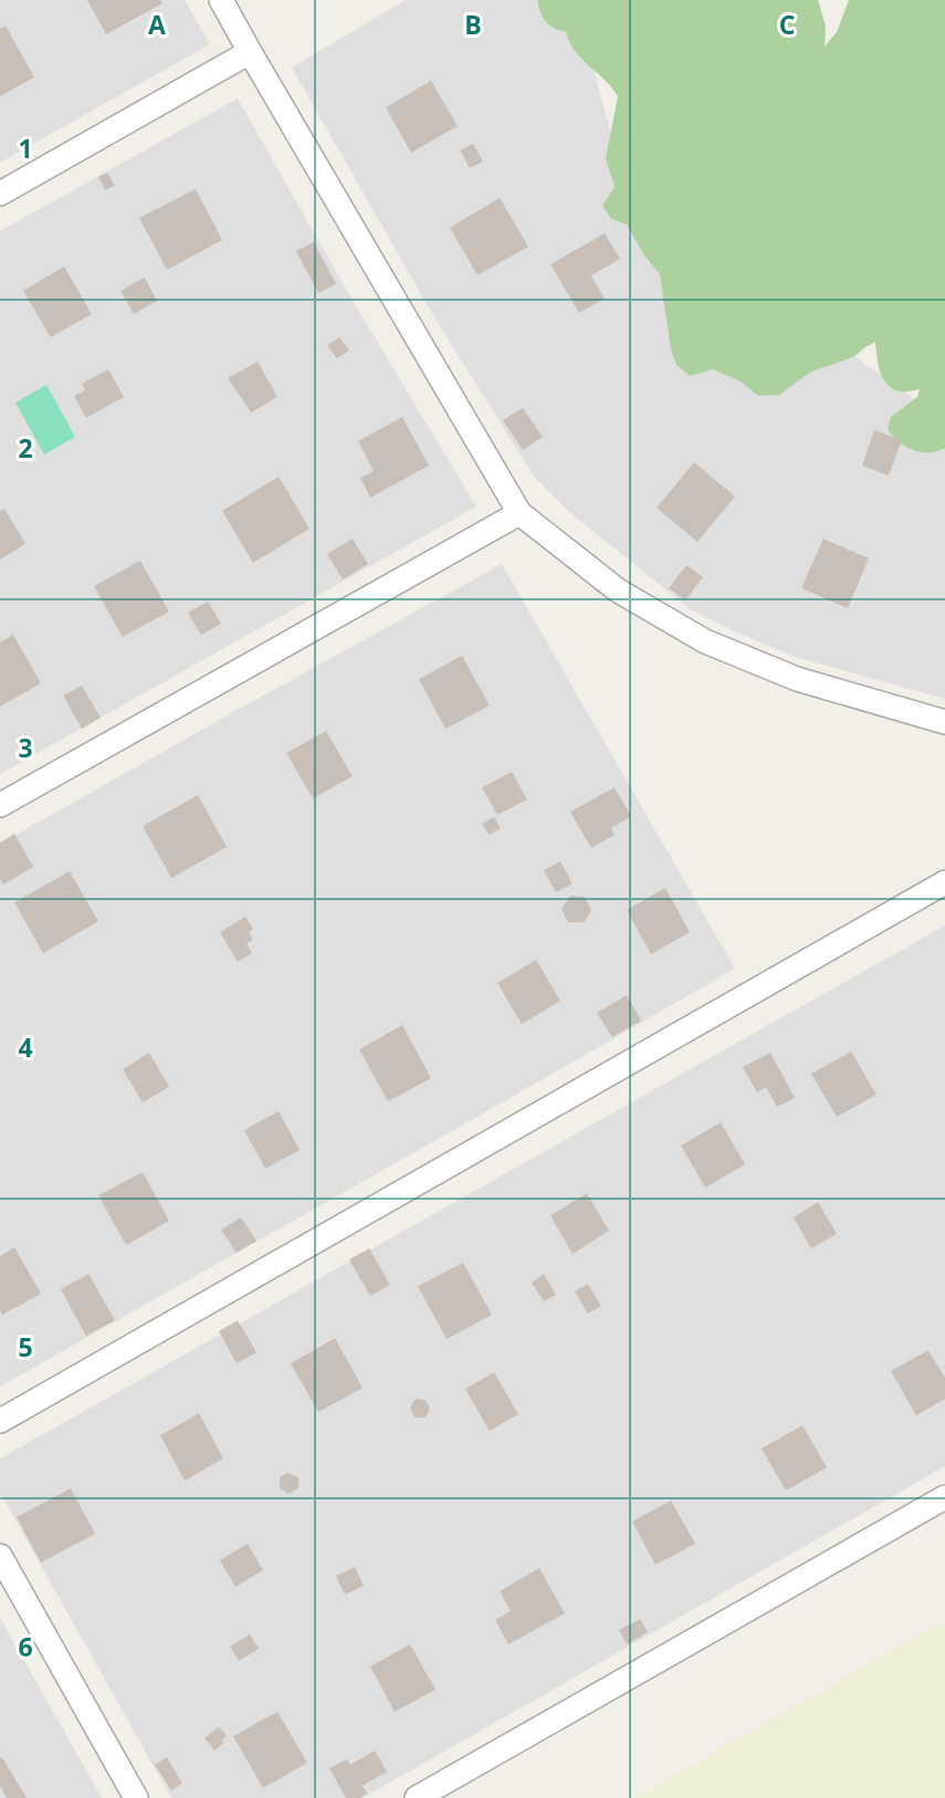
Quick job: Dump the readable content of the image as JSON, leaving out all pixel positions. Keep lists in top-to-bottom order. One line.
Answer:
{"grid":{"columns":["A","B","C"],"rows":["1","2","3","4","5","6"]}}
